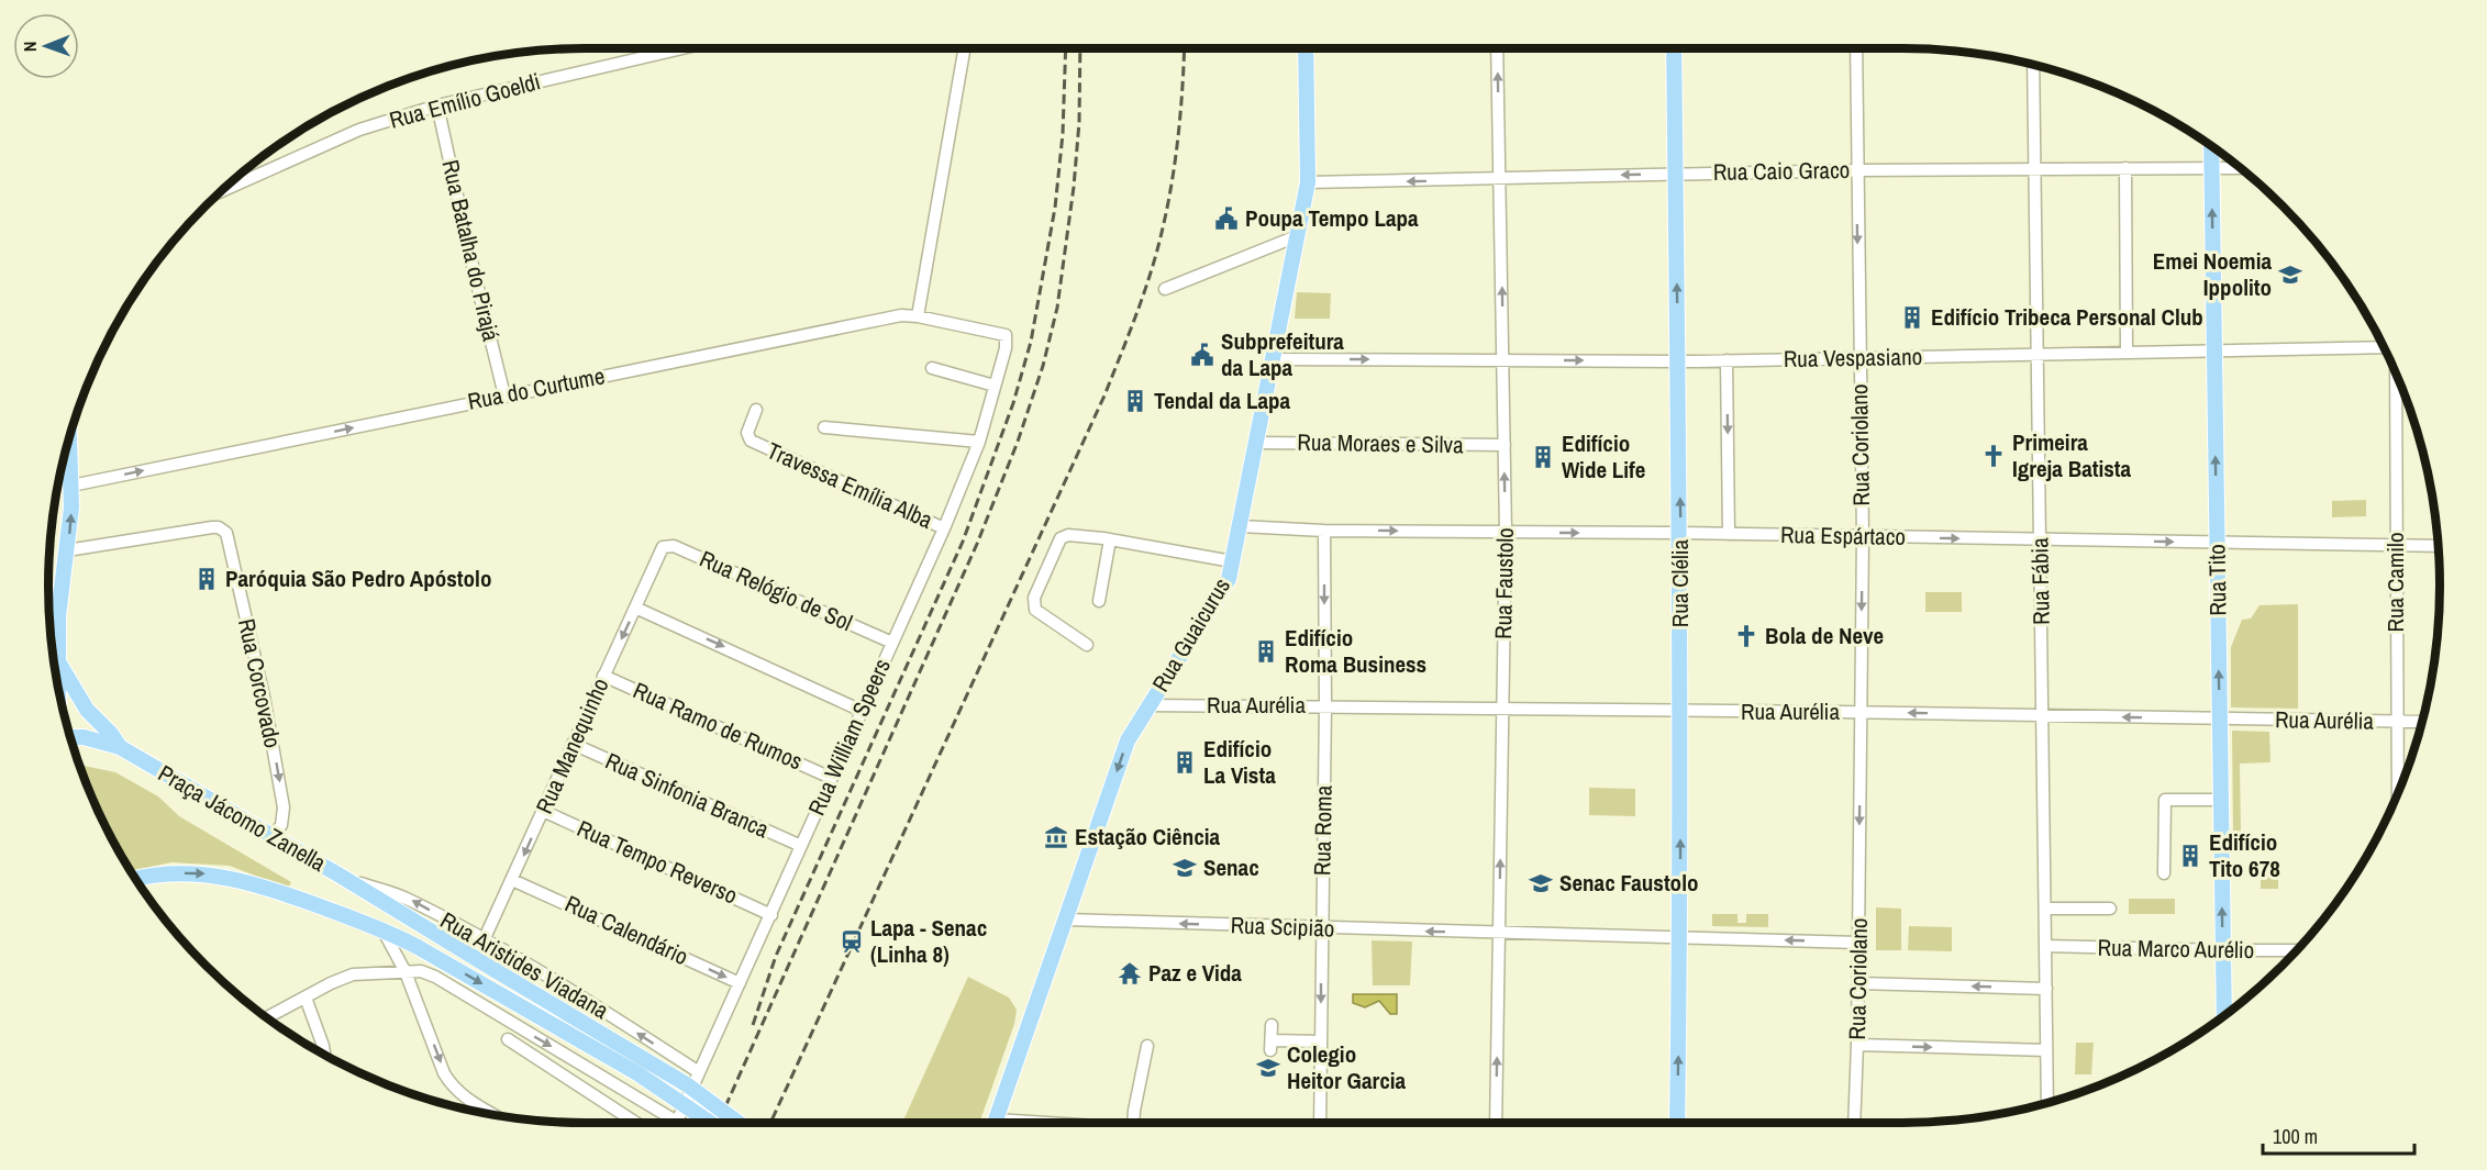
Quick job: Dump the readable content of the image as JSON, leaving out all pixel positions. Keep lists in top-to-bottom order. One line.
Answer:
{"streets":{"main road":["Rua Tito","Rua Clélia","Rua Guaicurus","Praça Jácomo Zanella"],"street":["Rua Emílio Goeldi","Rua Caio Graco","Rua Batalha do Pirajá","Rua Vespasiano","Rua do Curtume","Rua Moraes e Silva","Rua Coriolano","Travessa Emília Alba","Rua Espártaco","Rua Fábia","Rua Camilo","Rua Faustolo","Rua Relógio de Sol","Rua Corcovado","Rua Aurélia","Rua Ramo de Rumos","Rua William Speers","Rua Manequinho","Rua Sinfonia Branca","Rua Roma","Rua Tempo Reverso","Rua Scipião","Rua Calendário","Rua Marco Aurélio","Rua Aristides Viadana"]},"crossings":[["Rua Emílio Goeldi","Rua Batalha do Pirajá"],["Rua Caio Graco","Rua Coriolano"],["Rua Caio Graco","Rua Tito"],["Rua Caio Graco","Rua Fábia"],["Rua Caio Graco","Rua Faustolo"],["Rua Caio Graco","Rua Clélia"],["Rua Caio Graco","Rua Guaicurus"],["Rua Batalha do Pirajá","Rua do Curtume"],["Rua Vespasiano","Rua Coriolano"],["Rua Vespasiano","Rua Tito"],["Rua Vespasiano","Rua Fábia"],["Rua Vespasiano","Rua Faustolo"],["Rua Vespasiano","Rua Clélia"],["Rua Vespasiano","Rua Guaicurus"],["Rua do Curtume","Rua William Speers"],["Rua Moraes e Silva","Rua Faustolo"],["Rua Moraes e Silva","Rua Guaicurus"],["Rua Coriolano","Rua Espártaco"],["Rua Coriolano","Rua Aurélia"],["Travessa Emília Alba","Rua William Speers"],["Rua Espártaco","Rua Tito"],["Rua Espártaco","Rua Fábia"],["Rua Espártaco","Rua Camilo"],["Rua Espártaco","Rua Faustolo"],["Rua Espártaco","Rua Clélia"],["Rua Espártaco","Rua Guaicurus"],["Rua Espártaco","Rua Roma"],["Rua Tito","Rua Aurélia"],["Rua Tito","Rua Marco Aurélio"],["Rua Fábia","Rua Aurélia"],["Rua Fábia","Rua Marco Aurélio"],["Rua Camilo","Rua Aurélia"],["Rua Faustolo","Rua Aurélia"],["Rua Faustolo","Rua Scipião"],["Rua Clélia","Rua Aurélia"],["Rua Clélia","Rua Scipião"],["Rua Relógio de Sol","Rua William Speers"],["Rua Relógio de Sol","Rua Manequinho"],["Rua Guaicurus","Rua Aurélia"],["Rua Guaicurus","Rua Scipião"],["Rua Corcovado","Praça Jácomo Zanella"],["Rua Aurélia","Rua Roma"],["Rua Ramo de Rumos","Rua William Speers"],["Rua Ramo de Rumos","Rua Manequinho"],["Rua William Speers","Rua Sinfonia Branca"],["Rua William Speers","Rua Tempo Reverso"],["Rua William Speers","Rua Calendário"],["Rua William Speers","Rua Aristides Viadana"],["Rua Manequinho","Rua Sinfonia Branca"],["Rua Manequinho","Rua Tempo Reverso"],["Rua Manequinho","Rua Calendário"],["Rua Manequinho","Rua Aristides Viadana"],["Praça Jácomo Zanella","Rua Aristides Viadana"],["Rua Roma","Rua Scipião"]],"one_way":["Rua Caio Graco","Rua Vespasiano","Rua do Curtume","Rua Coriolano","Rua Espártaco","Rua Tito","Rua Faustolo","Rua Clélia","Rua Manequinho","Rua Roma","Rua Scipião","Rua Calendário"],"places":{"public building":["Poupa Tempo Lapa","Subprefeitura da Lapa"],"school or university":["Emei Noemia Ippolito","Senac","Senac Faustolo","Colegio Heitor Garcia"],"building":["Edifício Tribeca Personal Club","Tendal da Lapa","Edifício Wide Life","Paróquia São Pedro Apóstolo","Edifício Roma Business","Edifício La Vista","Edifício Tito 678"],"church":["Primeira Igreja Batista","Bola de Neve"],"museum":["Estação Ciência"],"station":["Lapa - Senac (Linha 8)"],"temple":["Paz e Vida"]},"scale_bar":"100 m","north":"left"}
